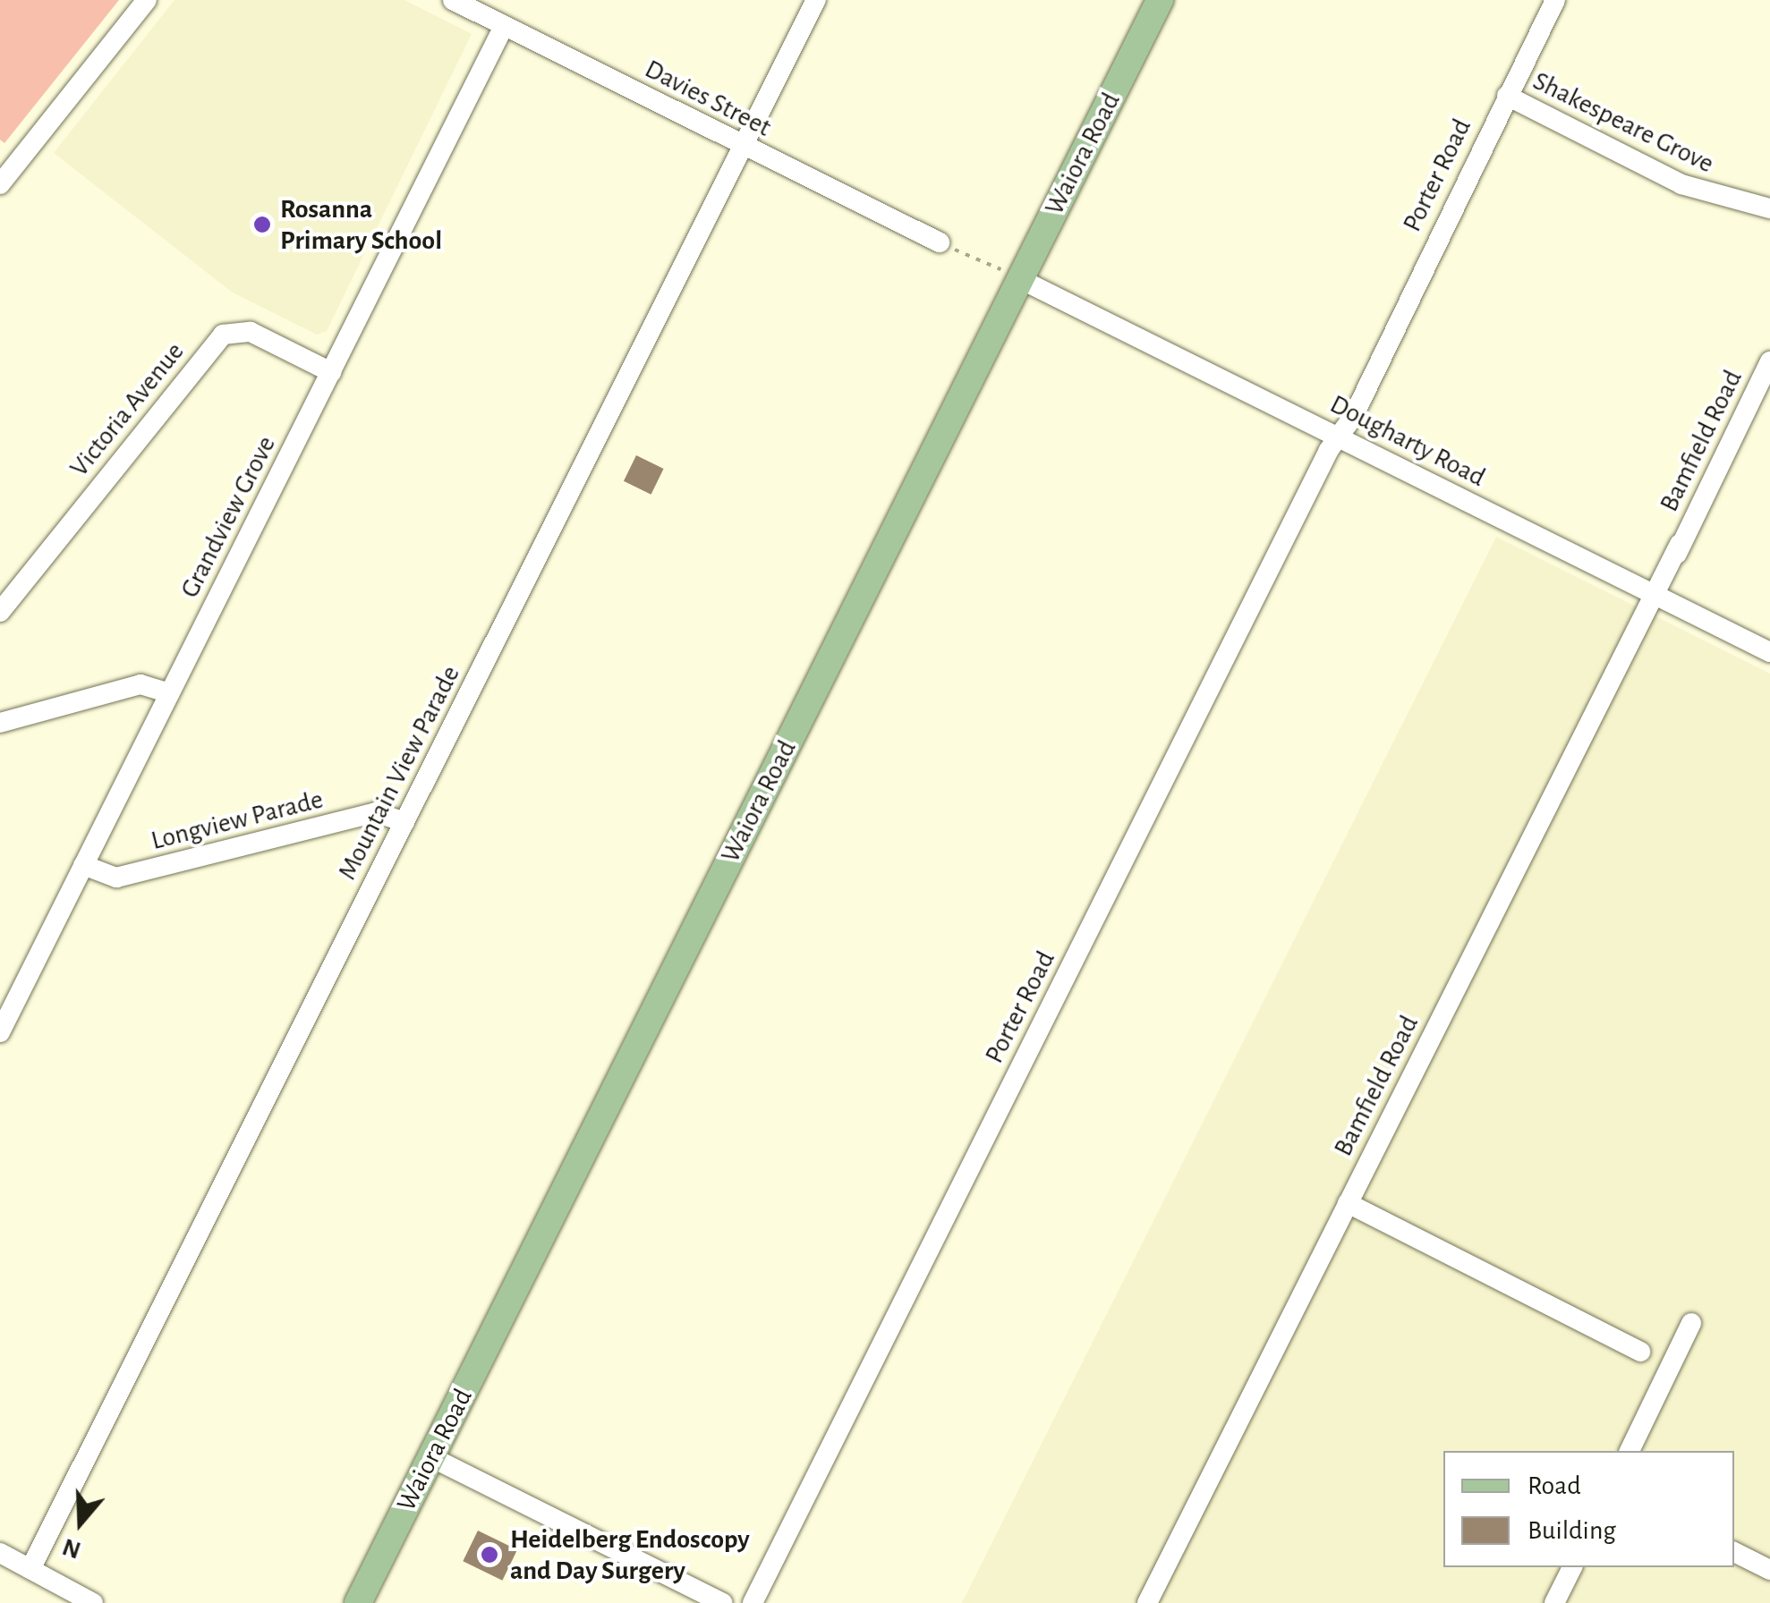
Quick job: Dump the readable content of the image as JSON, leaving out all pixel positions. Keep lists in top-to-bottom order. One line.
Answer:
{"streets":{"main road":["Waiora Road"],"street":["Davies Street","Shakespeare Grove","Porter Road","Victoria Avenue","Dougharty Road","Bamfield Road","Grandview Grove","Mountain View Parade","Longview Parade"]},"crossings":[["Davies Street","Grandview Grove"],["Davies Street","Mountain View Parade"],["Shakespeare Grove","Porter Road"],["Waiora Road","Dougharty Road"],["Porter Road","Dougharty Road"],["Victoria Avenue","Grandview Grove"],["Dougharty Road","Bamfield Road"],["Grandview Grove","Longview Parade"],["Mountain View Parade","Longview Parade"]],"places":["Rosanna Primary School","Heidelberg Endoscopy and Day Surgery"],"legend":["Road","Building"],"north":"bottom"}
